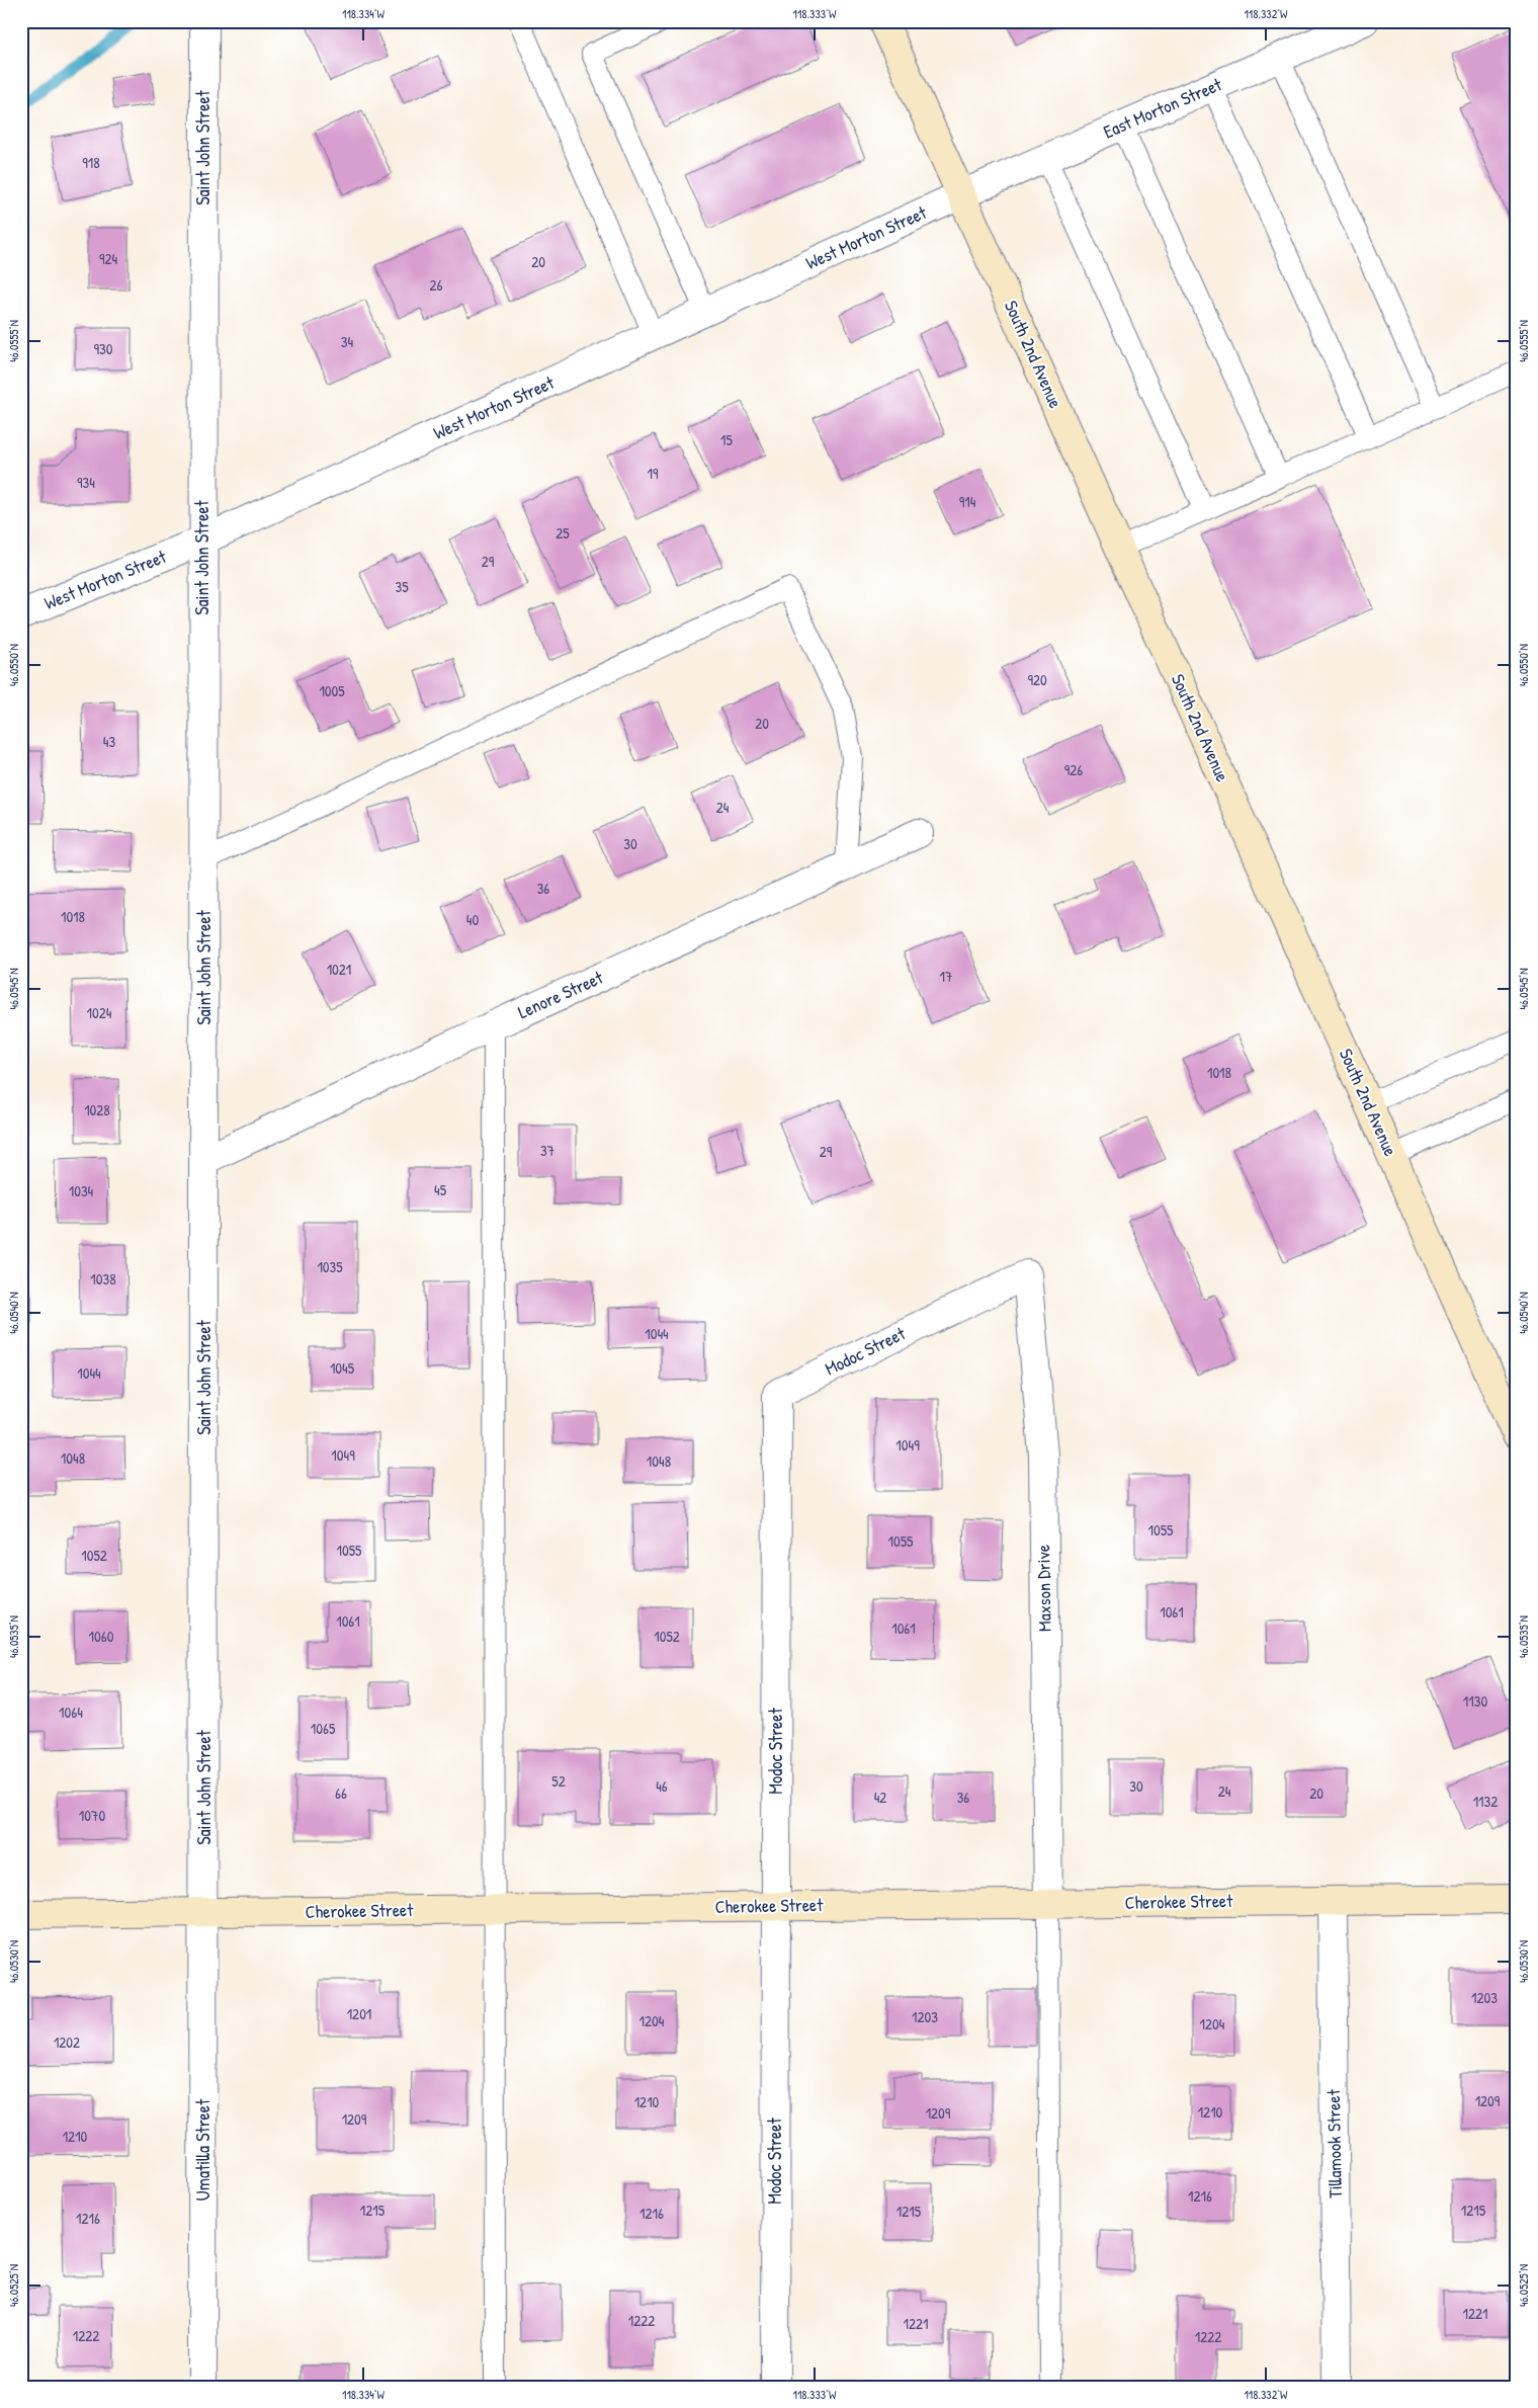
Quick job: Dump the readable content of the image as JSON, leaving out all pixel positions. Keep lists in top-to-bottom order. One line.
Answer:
{"streets":{"main road":["South 2nd Avenue","Cherokee Street"],"street":["East Morton Street","Saint John Street","West Morton Street","Lenore Street","Modoc Street","Maxson Drive","Tillamook Street","Umatilla Street"]},"crossings":[["East Morton Street","West Morton Street"],["East Morton Street","South 2nd Avenue"],["Saint John Street","West Morton Street"],["Saint John Street","Lenore Street"],["Saint John Street","Cherokee Street"],["Saint John Street","Umatilla Street"],["West Morton Street","South 2nd Avenue"],["Modoc Street","Maxson Drive"],["Modoc Street","Cherokee Street"],["Maxson Drive","Cherokee Street"],["Cherokee Street","Tillamook Street"],["Cherokee Street","Umatilla Street"]],"house_numbers":["918","924","20","26","34","930","15","19","934","914","25","29","35","920","1005","20","43","926","24","30","36","1018","40","1021","17","1024","1018","1028","37","29","45","1034","1035","1038","1044","1045","1044","1049","1049","1048","1048","1055","1055","1055","1052","1061","1061","1061","1060","1052","1130","1064","1065","52","46","30","24","66","20","42","36","1132","1070","1203","1201","1203","1204","1204","1202","1209","1210","1210","1209","1209","1210","1216","1215","1215","1215","1216","1216","1221","1222","1221","1222","1222"],"coordinates":["118.334°W","118.333°W","118.332°W","46.0555°N","46.0550°N","46.0545°N","46.0540°N","46.0535°N","46.0530°N","46.0525°N"]}
